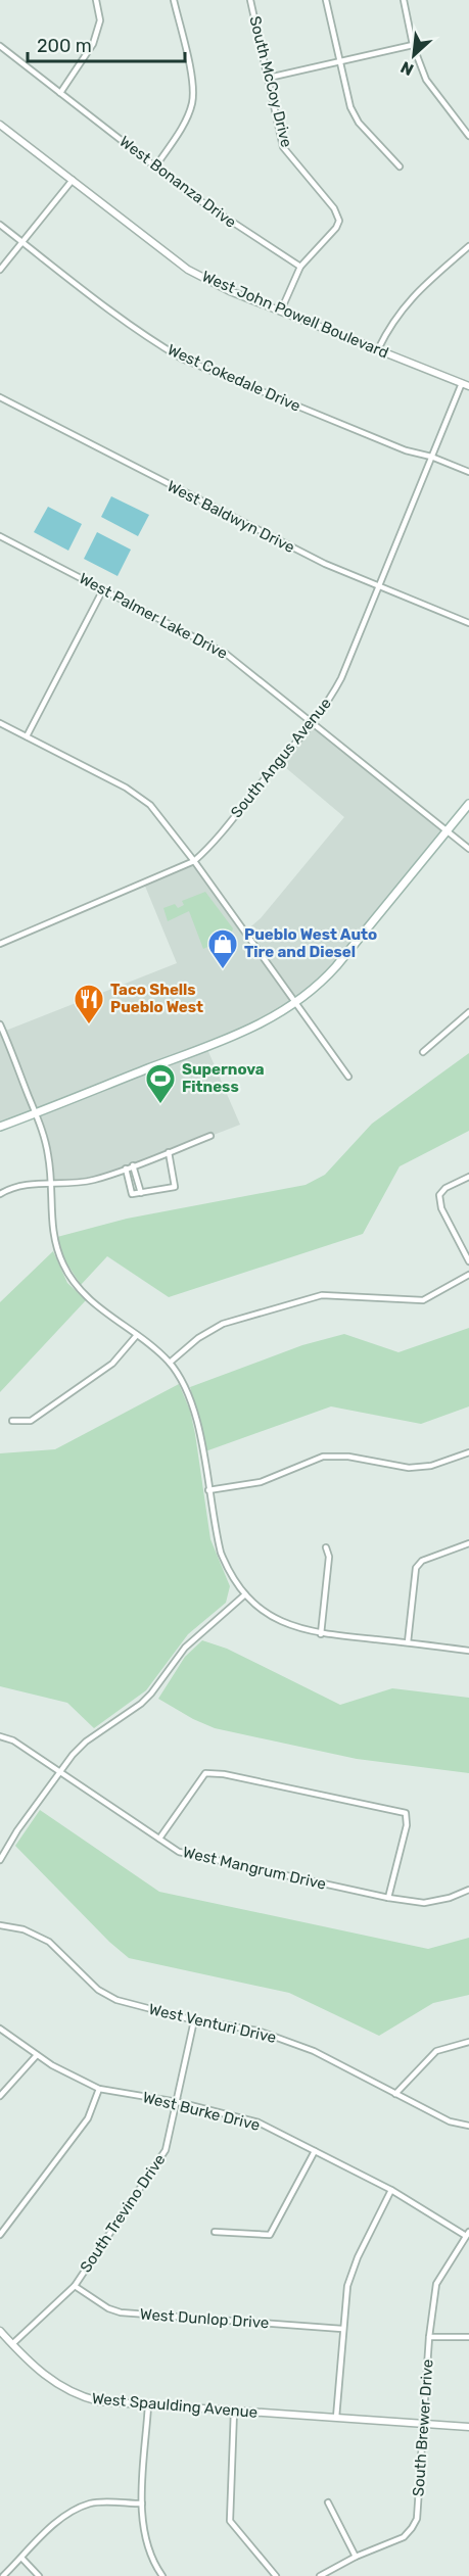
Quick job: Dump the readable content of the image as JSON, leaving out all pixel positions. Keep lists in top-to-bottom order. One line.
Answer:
{"streets":{"street":["South McCoy Drive","West Bonanza Drive","West John Powell Boulevard","West Cokedale Drive","West Baldwyn Drive","West Palmer Lake Drive","South Angus Avenue","West Mangrum Drive","West Venturi Drive","West Burke Drive","South Trevino Drive","West Dunlop Drive","West Spaulding Avenue","South Brewer Drive"]},"crossings":[["South McCoy Drive","West Bonanza Drive"],["South McCoy Drive","West John Powell Boulevard"],["West John Powell Boulevard","South Angus Avenue"],["West Cokedale Drive","South Angus Avenue"],["West Baldwyn Drive","South Angus Avenue"],["West Palmer Lake Drive","South Angus Avenue"],["West Venturi Drive","South Trevino Drive"],["West Burke Drive","South Trevino Drive"],["West Burke Drive","South Brewer Drive"],["South Trevino Drive","West Dunlop Drive"],["South Trevino Drive","West Spaulding Avenue"],["West Spaulding Avenue","South Brewer Drive"]],"places":{"shop":["Pueblo West Auto Tire and Diesel"],"restaurant":["Taco Shells Pueblo West"],"sports":["Supernova Fitness"]},"scale_bar":"200 m","north":"bottom left"}
